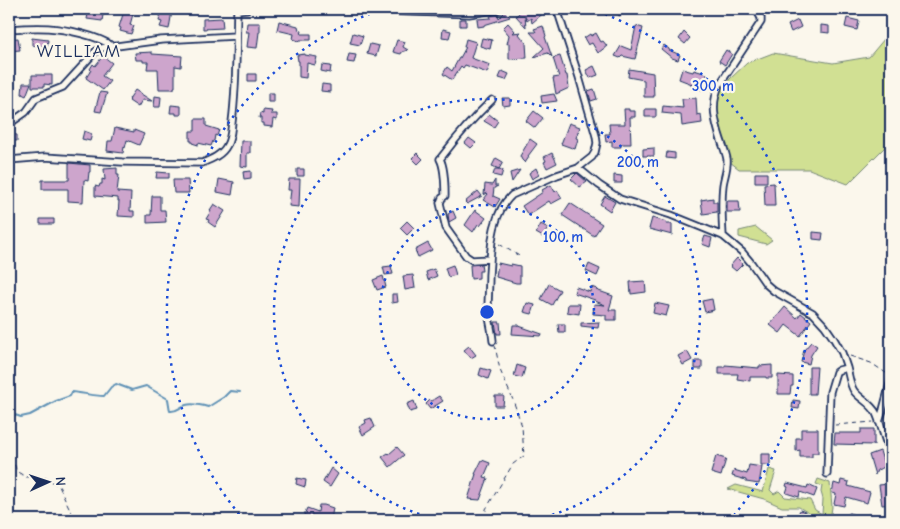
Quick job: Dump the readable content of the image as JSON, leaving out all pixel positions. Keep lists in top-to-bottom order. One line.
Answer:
{"districts":["WILLIAM"],"north":"right","rings":["300 m","200 m","100 m"]}
